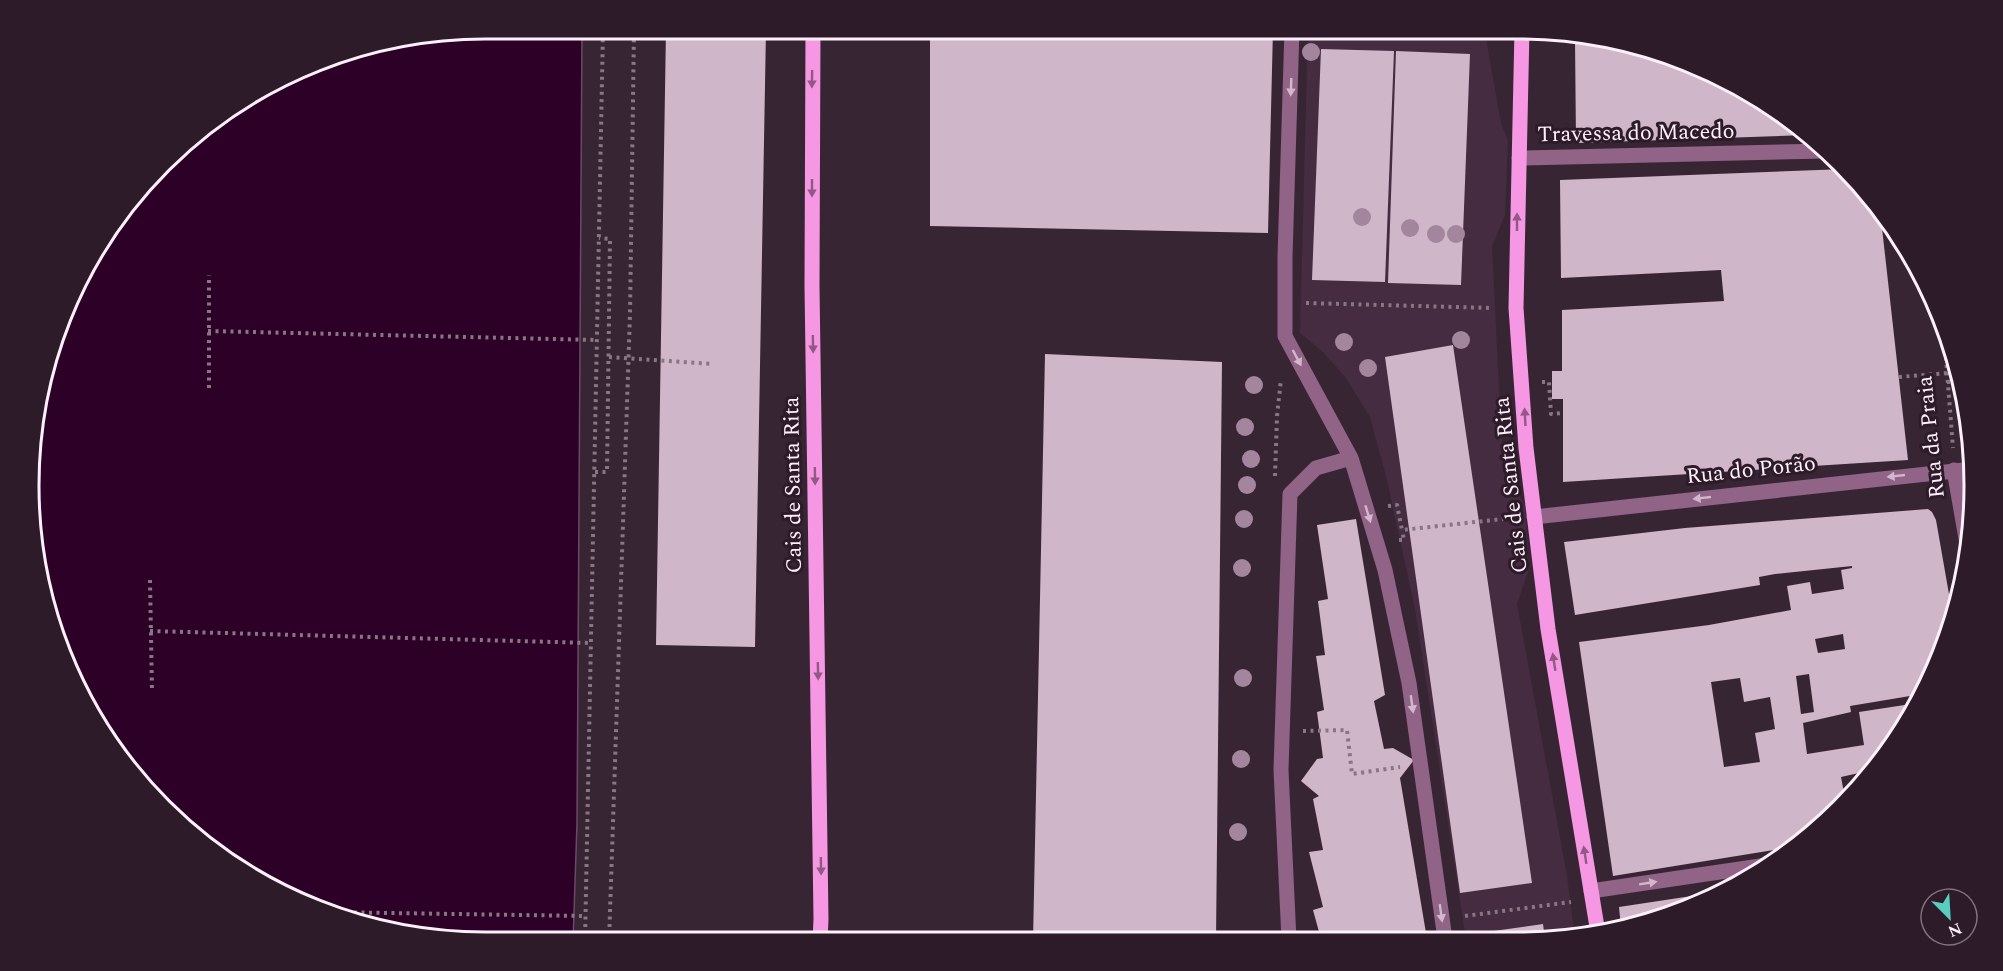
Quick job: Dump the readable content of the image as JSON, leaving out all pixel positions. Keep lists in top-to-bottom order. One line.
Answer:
{"streets":{"main road":["Cais de Santa Rita"],"street":["Travessa do Macedo","Rua da Praia","Rua do Porão"]},"crossings":[["Travessa do Macedo","Cais de Santa Rita"],["Rua da Praia","Rua do Porão"],["Rua do Porão","Cais de Santa Rita"]],"one_way":["Rua do Porão"],"north":"bottom right"}
